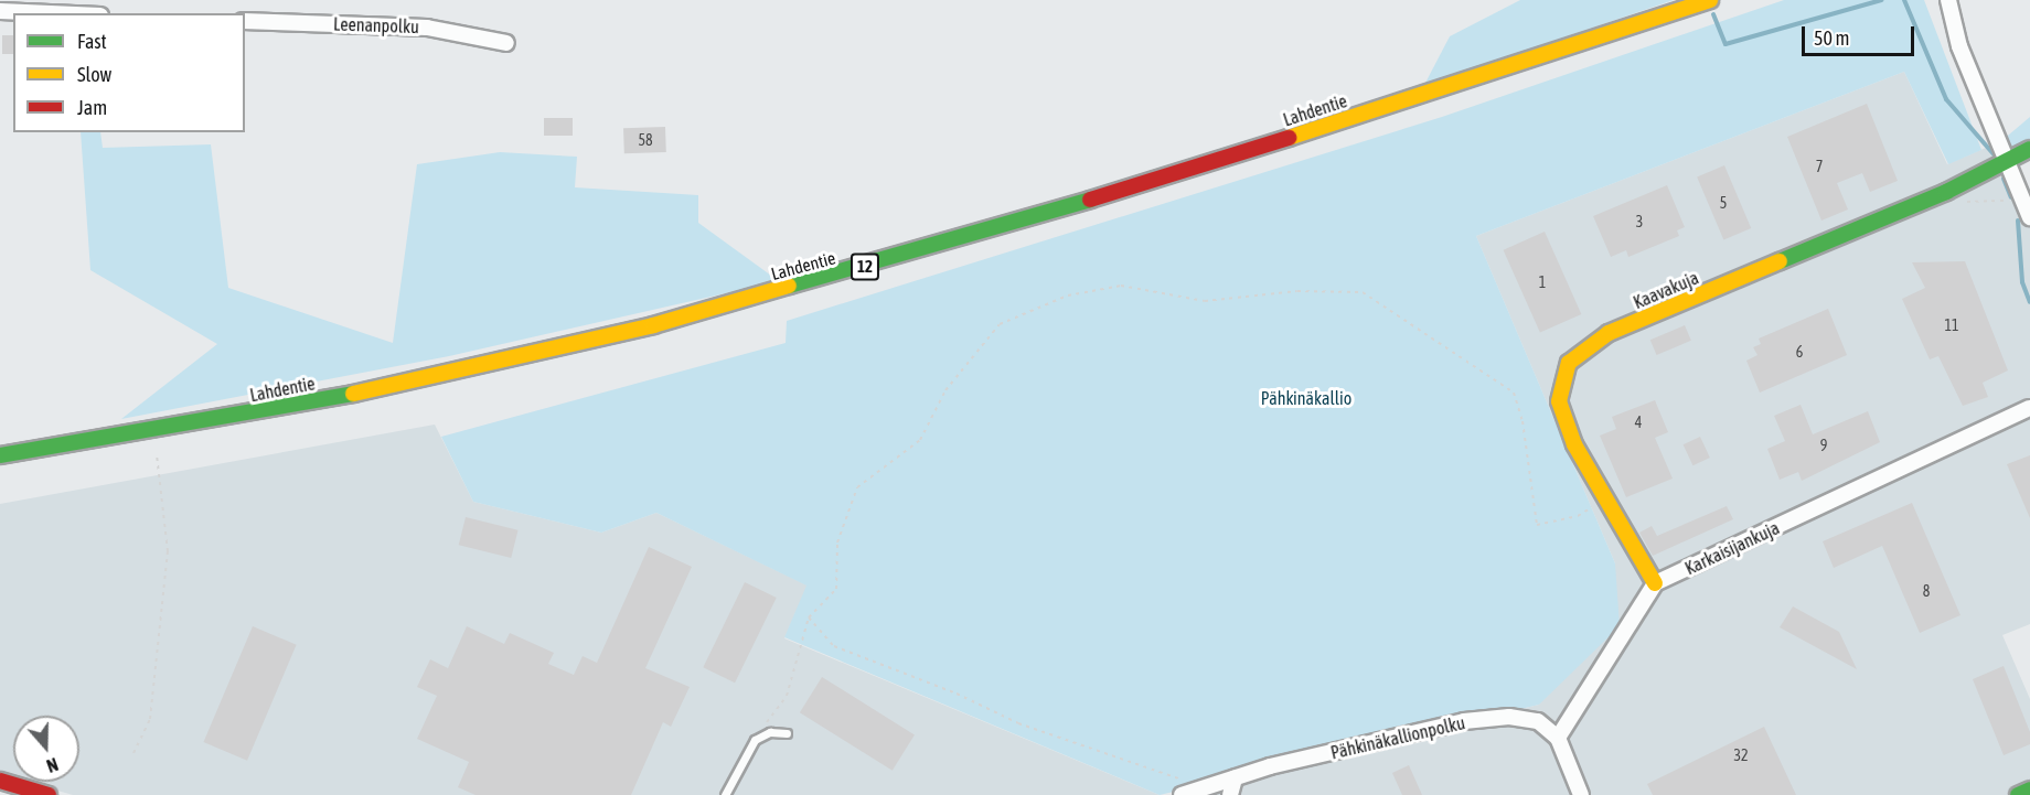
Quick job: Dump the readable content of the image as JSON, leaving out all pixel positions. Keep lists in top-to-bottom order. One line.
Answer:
{"streets":{"main road":["Lahdentie","12","Kaavakuja"],"street":["Leenanpolku","Karkaisijankuja","Pähkinäkallionpolku"]},"crossings":[["Kaavakuja","Karkaisijankuja"]],"parks":["Pähkinäkallio"],"house_numbers":["58","7","5","3","1","11","6","4","9","8","32"],"legend":["Fast","Slow","Jam"],"scale_bar":"50 m","north":"bottom"}
